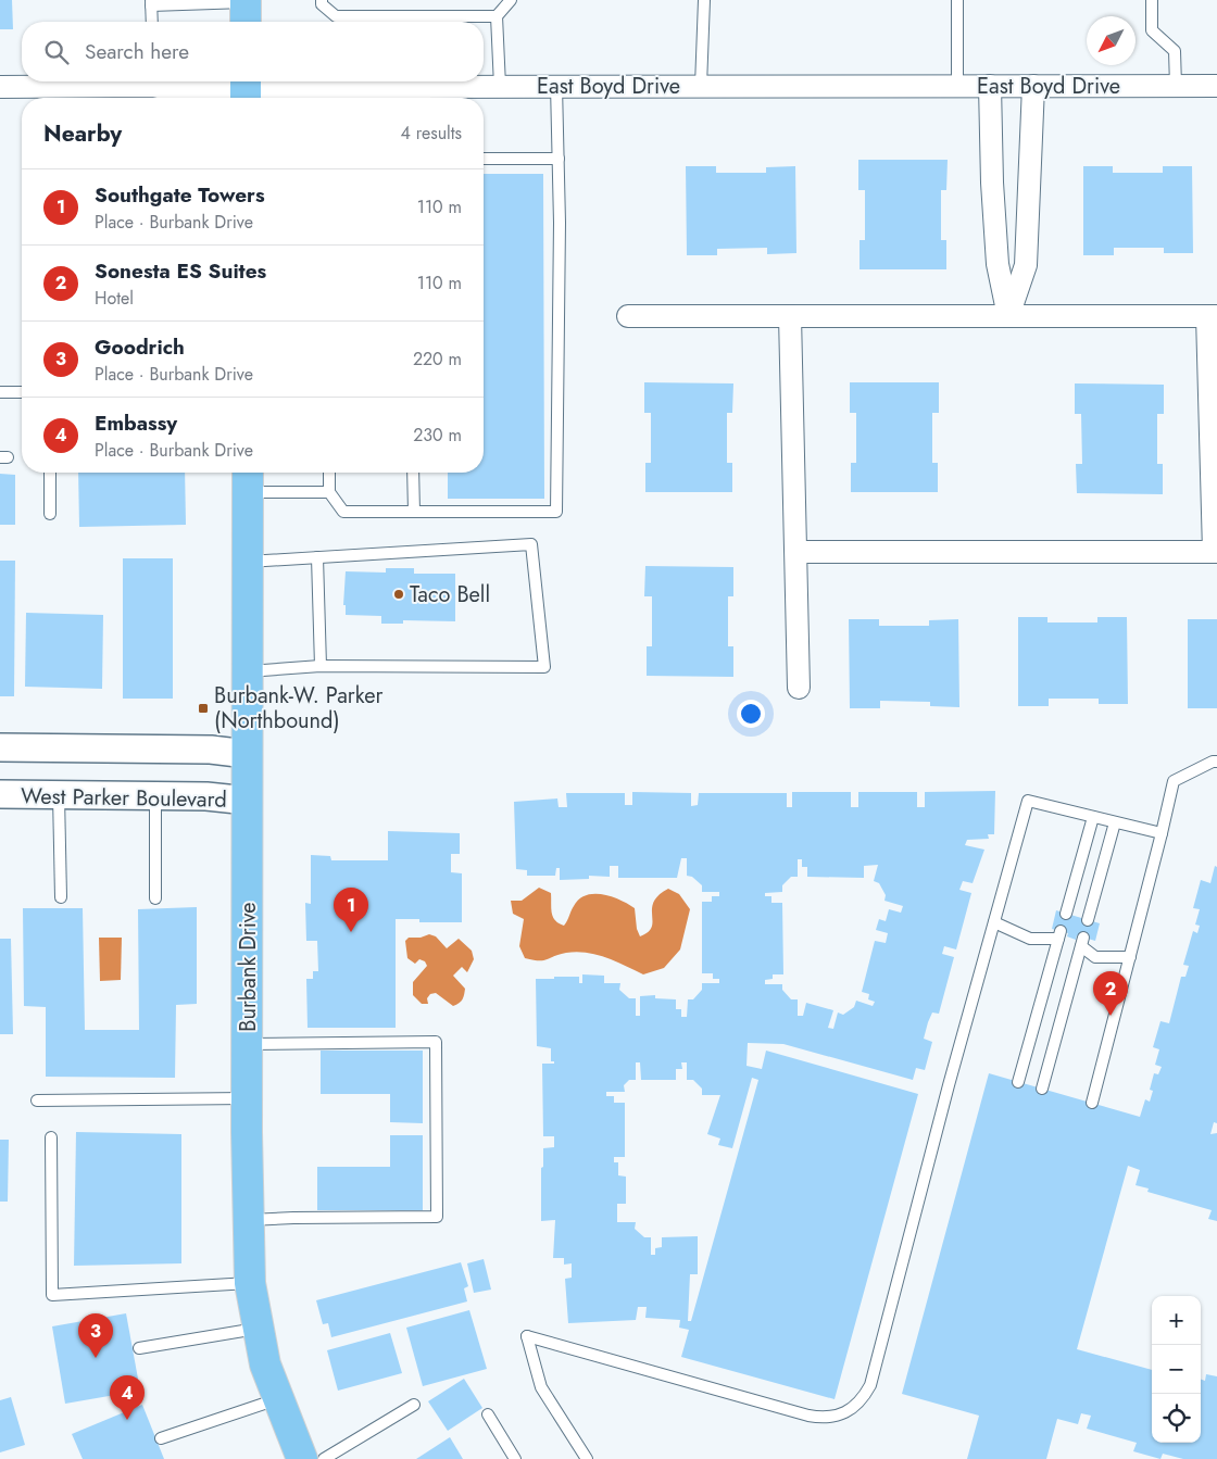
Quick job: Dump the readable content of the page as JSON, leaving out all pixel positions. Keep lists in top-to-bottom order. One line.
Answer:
{"streets":{"main road":["Burbank Drive"],"street":["East Boyd Drive","West Parker Boulevard"]},"crossings":[["West Parker Boulevard","Burbank Drive"]],"places":{"other":["Taco Bell"],"transit":["Burbank-W. Parker (Northbound)"]},"north":"bottom left","page":{"search":"Search here","heading":["Nearby","4 results"],"list":[{"mark":"1","name":"Southgate Towers","note":"Place · Burbank Drive","value":"110 m"},{"mark":"2","name":"Sonesta ES Suites","note":"Hotel","value":"110 m"},{"mark":"3","name":"Goodrich","note":"Place · Burbank Drive","value":"220 m"},{"mark":"4","name":"Embassy","note":"Place · Burbank Drive","value":"230 m"}],"pins":["1","2","3","4"],"map_buttons":["+","−"]}}
